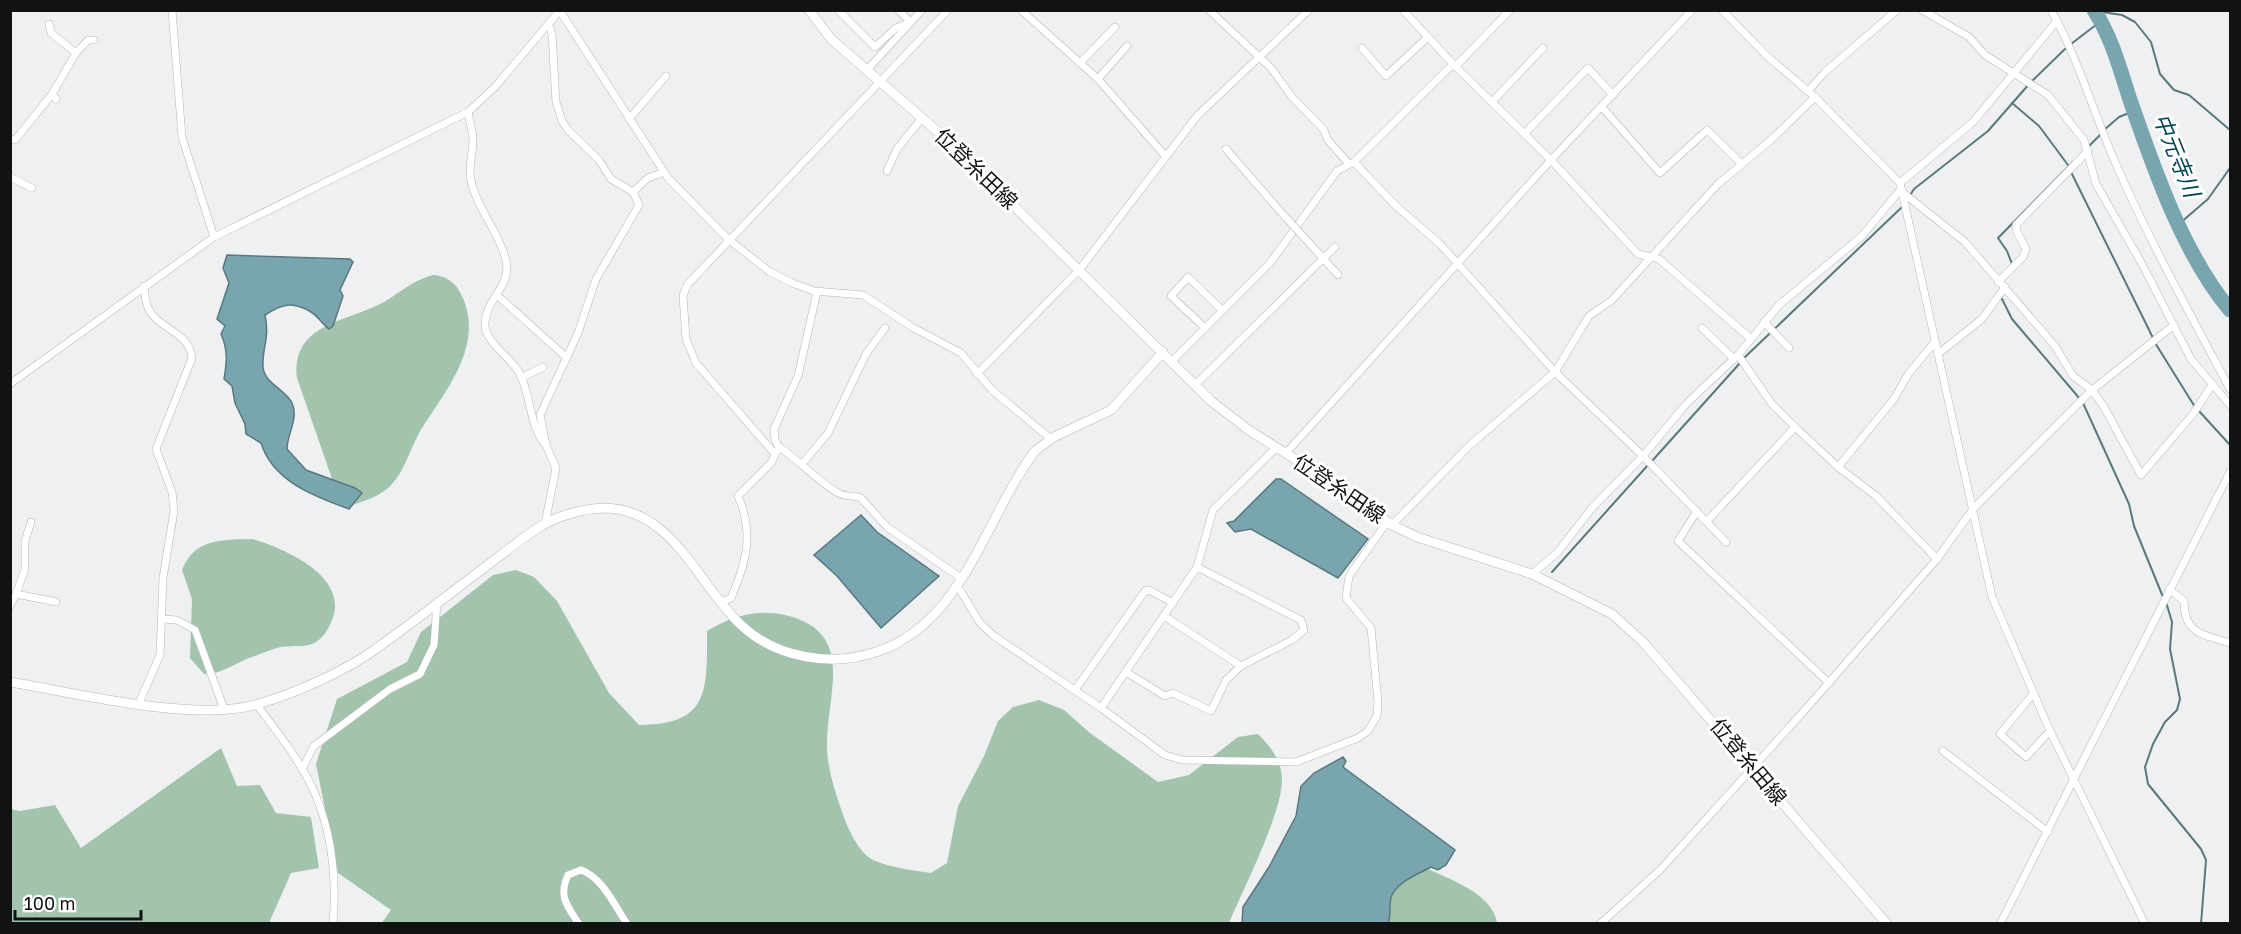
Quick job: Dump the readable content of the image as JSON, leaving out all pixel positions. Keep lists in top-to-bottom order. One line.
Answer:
{"streets":{"main road":["位登糸田線"]},"water":["中元寺川"],"scale_bar":"100 m"}
